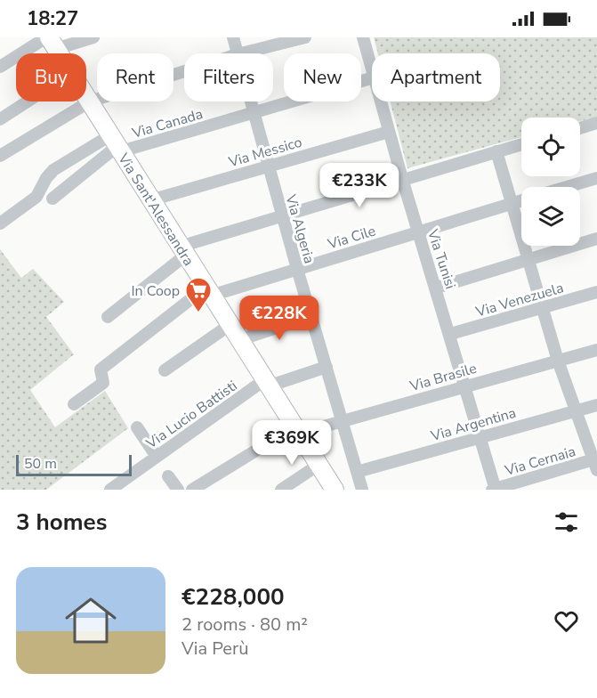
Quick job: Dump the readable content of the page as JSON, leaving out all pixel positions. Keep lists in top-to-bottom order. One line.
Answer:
{"streets":{"street":["Via Canada","Via Messico","Via Sant'Alessandra","Via Algeria","Via Cile","Via Tunisi","Via Venezuela","Via Brasile","Via Lucio Battisti","Via Argentina","Via Cernaia"]},"crossings":[["Via Canada","Via Sant'Alessandra"],["Via Canada","Via Algeria"],["Via Messico","Via Sant'Alessandra"],["Via Messico","Via Algeria"],["Via Messico","Via Tunisi"],["Via Sant'Alessandra","Via Cile"],["Via Sant'Alessandra","Via Brasile"],["Via Sant'Alessandra","Via Lucio Battisti"],["Via Algeria","Via Cile"],["Via Algeria","Via Brasile"],["Via Algeria","Via Argentina"],["Via Cile","Via Tunisi"],["Via Tunisi","Via Venezuela"],["Via Tunisi","Via Brasile"],["Via Tunisi","Via Argentina"],["Via Tunisi","Via Cernaia"]],"places":{"supermarket":["In Coop"]},"scale_bar":"50 m","page":{"status":"18:27","chip":["Buy","Rent","Filters","New","Apartment"],"price":["€233K","€228K","€369K"],"scale":"50 m","heading":"3 homes","list":[{"name":"€228,000","note":"2 rooms · 80 m² · Via Perù"}]}}
